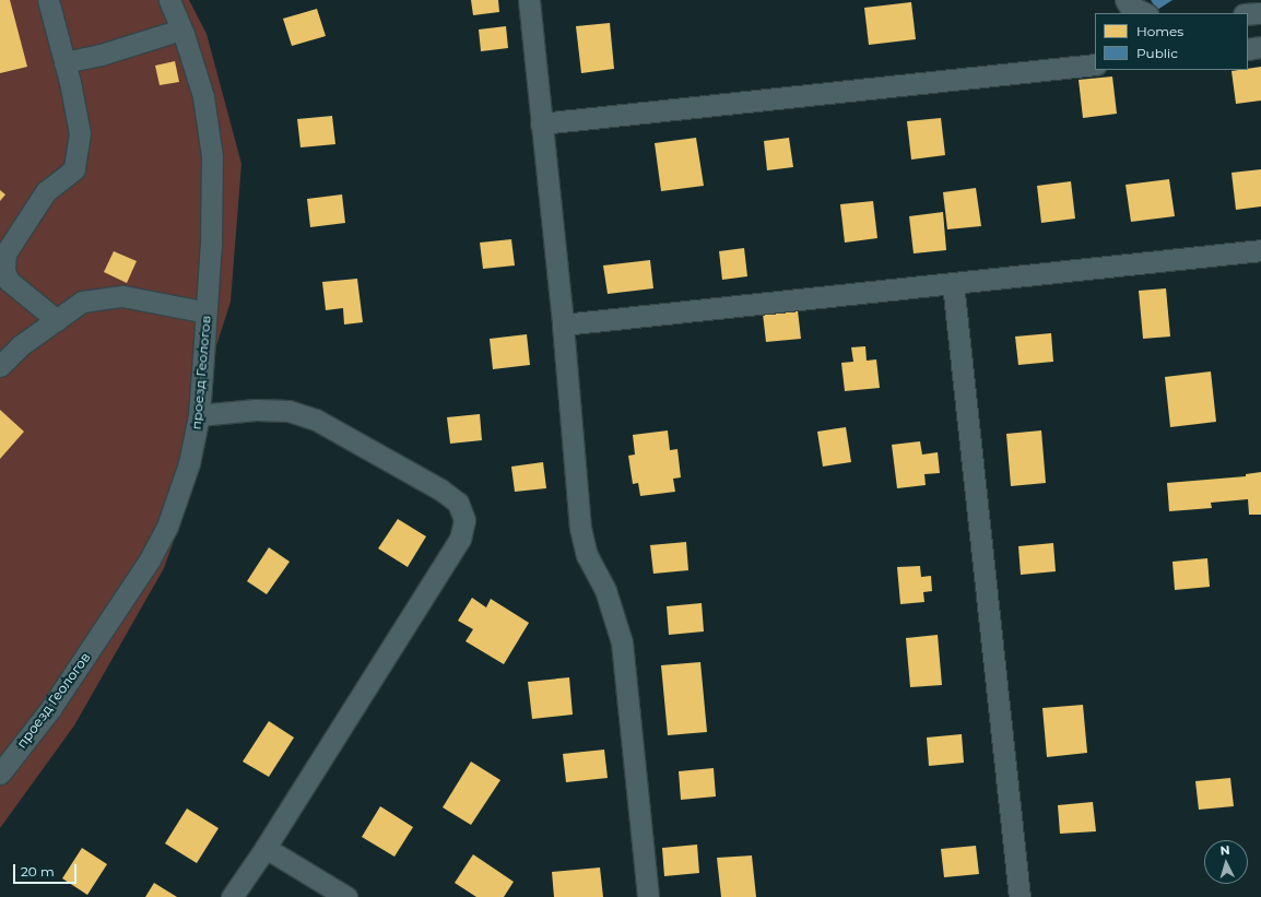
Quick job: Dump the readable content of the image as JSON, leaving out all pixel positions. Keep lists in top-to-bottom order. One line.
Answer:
{"streets":{"street":["проезд Геологов"]},"legend":["Homes","Public"],"scale_bar":"20 m","north":"top"}
